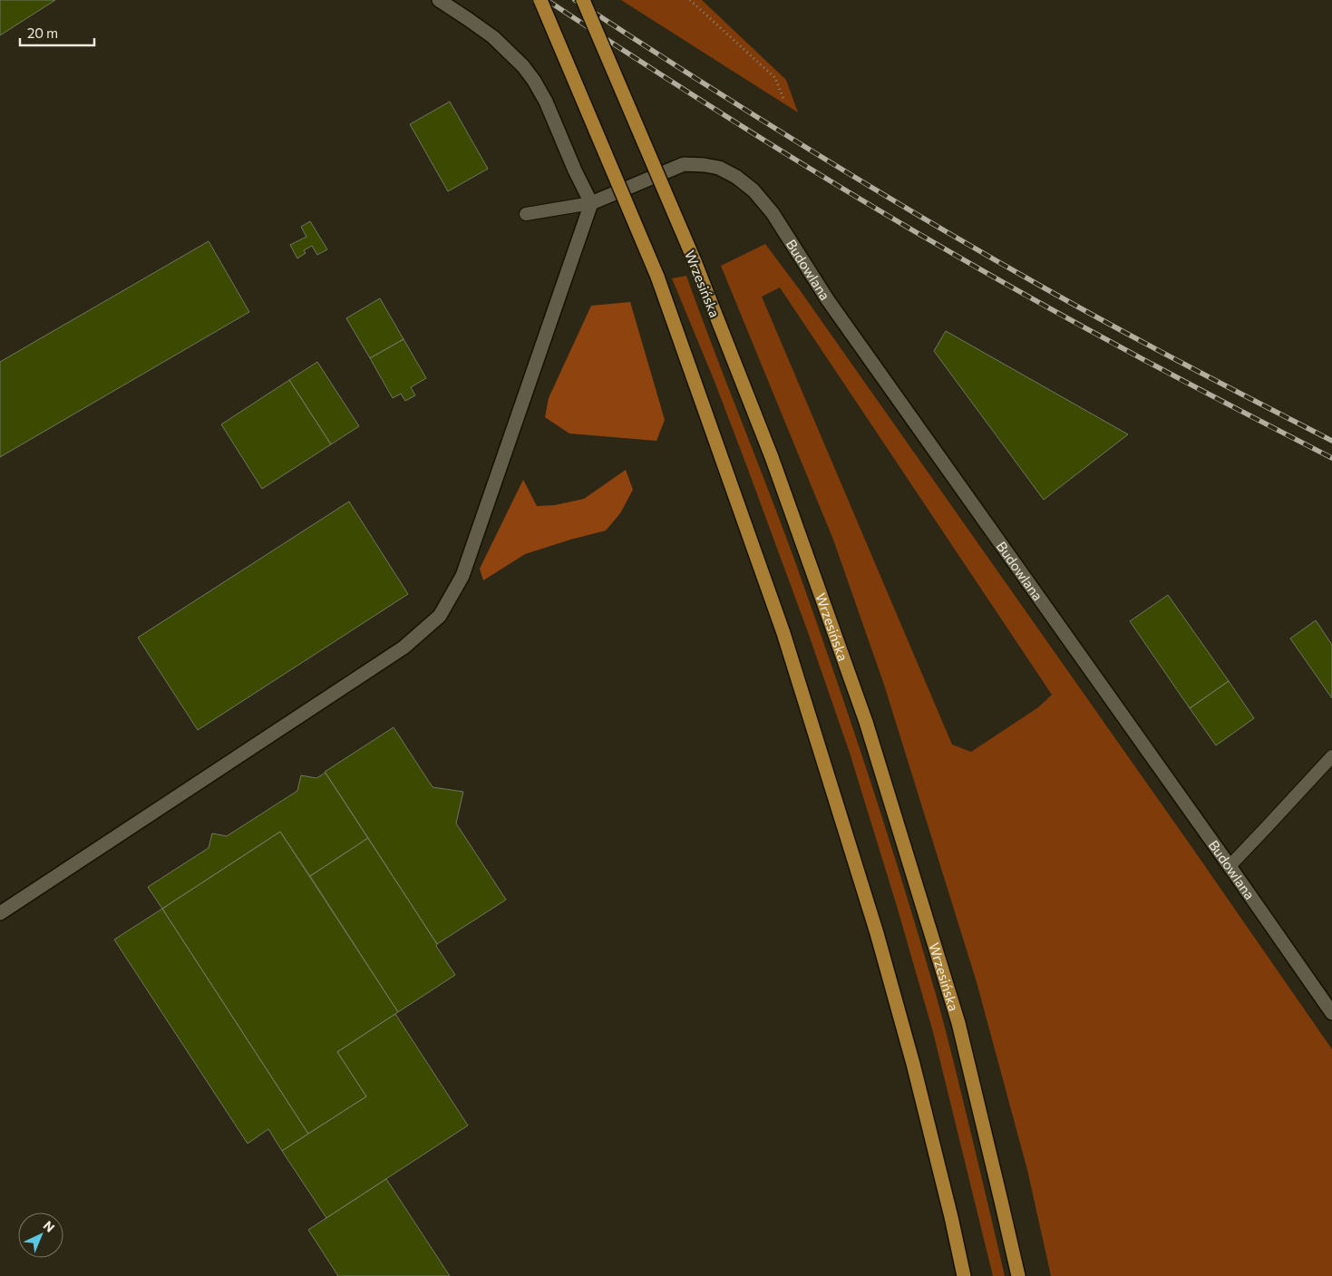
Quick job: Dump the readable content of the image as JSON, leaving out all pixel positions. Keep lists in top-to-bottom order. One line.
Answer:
{"streets":{"main road":["Wrzesińska"],"street":["Budowlana"]},"scale_bar":"20 m","north":"top right"}
